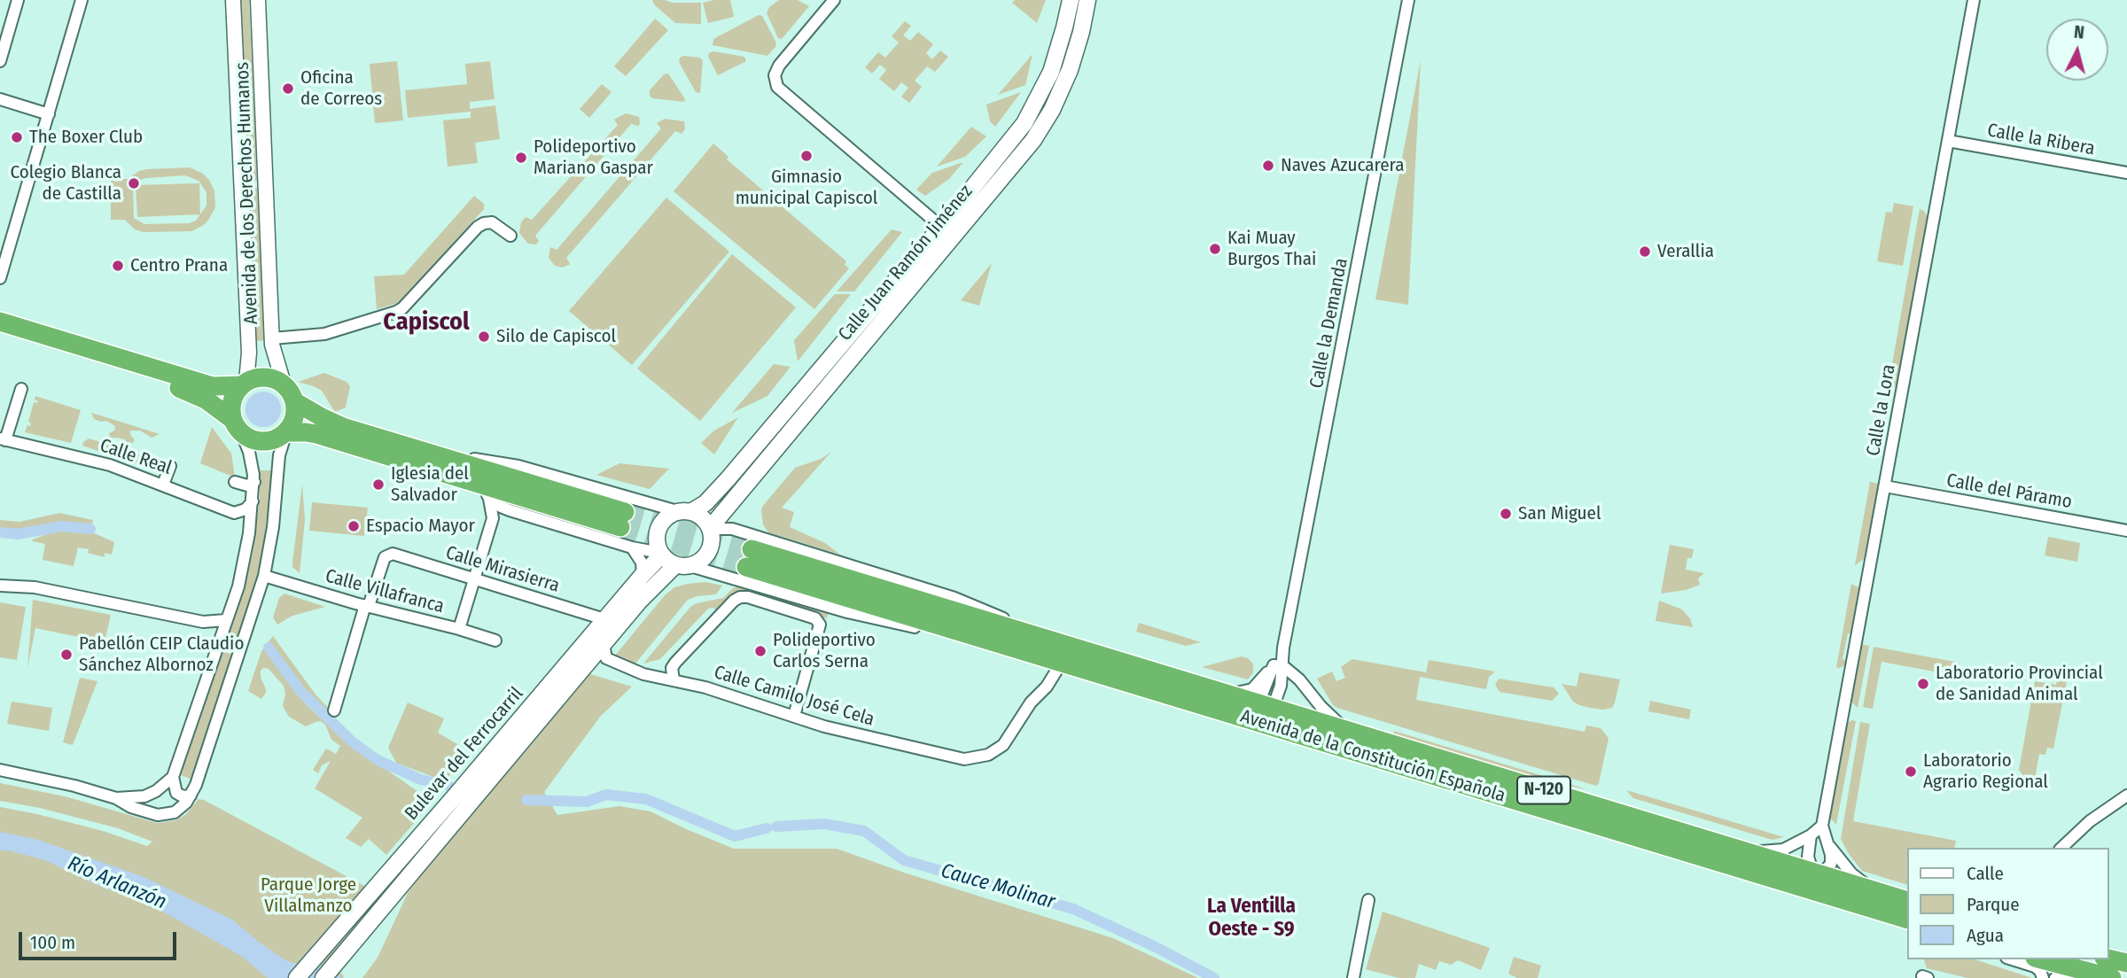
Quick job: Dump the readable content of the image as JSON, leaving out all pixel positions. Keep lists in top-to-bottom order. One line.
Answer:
{"streets":{"highway":["Avenida de la Constitución Española","N-120"],"main road":["Calle Juan Ramón Jiménez","Bulevar del Ferrocarril"],"street":["Calle la Ribera","Avenida de los Derechos Humanos","Calle la Demanda","Calle la Lora","Calle Real","Calle del Páramo","Calle Mirasierra","Calle Villafranca","Calle Camilo José Cela"]},"crossings":[["Calle la Ribera","Calle la Lora"],["Calle Juan Ramón Jiménez","Bulevar del Ferrocarril"],["Calle Juan Ramón Jiménez","Avenida de la Constitución Española"],["Calle la Demanda","Avenida de la Constitución Española"],["Calle la Lora","Calle del Páramo"],["Calle la Lora","Avenida de la Constitución Española"],["Calle Mirasierra","Calle Villafranca"],["Calle Mirasierra","Bulevar del Ferrocarril"],["Calle Camilo José Cela","Bulevar del Ferrocarril"],["Calle Camilo José Cela","Avenida de la Constitución Española"],["Bulevar del Ferrocarril","Avenida de la Constitución Española"]],"districts":["Capiscol","La Ventilla Oeste - S9"],"water":["Río Arlanzón","Cauce Molinar"],"parks":["Parque Jorge Villalmanzo"],"places":["Oficina de Correos","The Boxer Club","Gimnasio municipal Capiscol","Polideportivo Mariano Gaspar","Naves Azucarera","Colegio Blanca de Castilla","Kai Muay Burgos Thai","Verallia","Centro Prana","Silo de Capiscol","Iglesia del Salvador","San Miguel","Espacio Mayor","Polideportivo Carlos Serna","Pabellón CEIP Claudio Sánchez Albornoz","Laboratorio Provincial de Sanidad Animal","Laboratorio Agrario Regional"],"legend":["Calle","Parque","Agua"],"scale_bar":"100 m","north":"top"}
